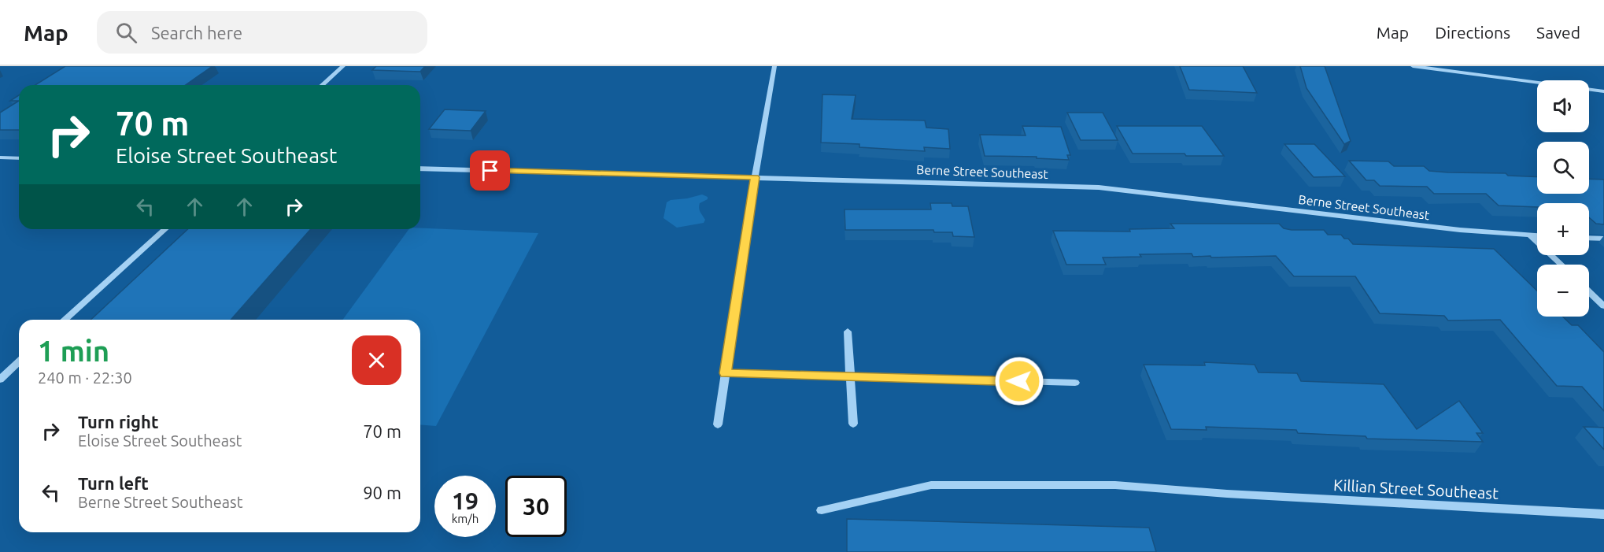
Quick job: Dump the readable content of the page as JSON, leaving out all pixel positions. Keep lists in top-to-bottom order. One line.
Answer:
{"streets":{"street":["Berne Street Southeast","Killian Street Southeast"]},"page":{"header":"Map","search":"Search here","nav":["Map","Directions","Saved"],"map_buttons":["+","−"],"turn":["70 m","Eloise Street Southeast"],"heading":["1 min","240 m · 22:30"],"list":[{"name":"Turn right","note":"Eloise Street Southeast","value":"70 m"},{"name":"Turn left","note":"Berne Street Southeast","value":"90 m"}],"speed":"19 km/h","limit":"30"}}
